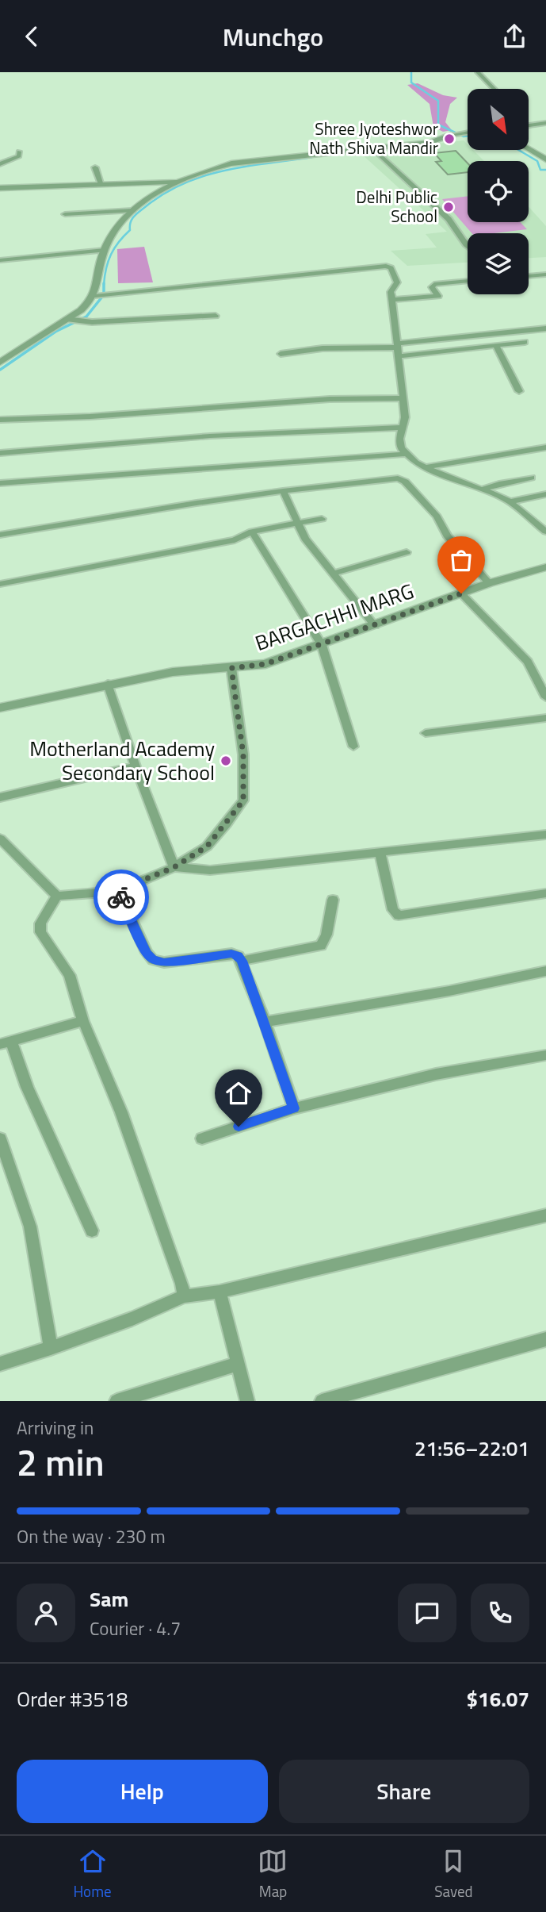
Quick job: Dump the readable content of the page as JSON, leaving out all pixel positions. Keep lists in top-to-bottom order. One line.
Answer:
{"streets":{"street":["BARGACHHI MARG"]},"places":["Shree Jyoteshwor Nath Shiva Mandir","Delhi Public School","Motherland Academy Secondary School"],"north":"bottom right","page":{"header":"Munchgo","heading":["2 min","Arriving in","21:56–22:01"],"panel":["Sam","Courier · 4.7","Order #3518","$16.07"],"bar":"On the way · 230 m","buttons":["Help","Share"],"tabs":["Home","Map","Saved"]}}
